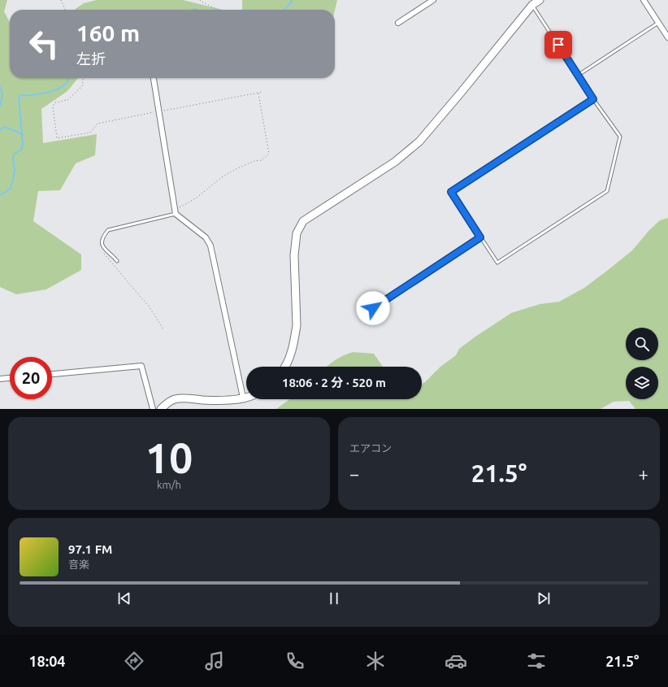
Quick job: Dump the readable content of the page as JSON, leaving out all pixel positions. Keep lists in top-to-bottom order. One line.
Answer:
{"page":{"turn":["160 m","左折"],"limit":"20","trip":"18:06 · 2 分 · 520 m","tile":[["10","km/h"],"エアコン"],"heat":["−","21.5°","+"],"song":["97.1 FM","音楽"],"tabs":["18:04","21.5°"]}}
